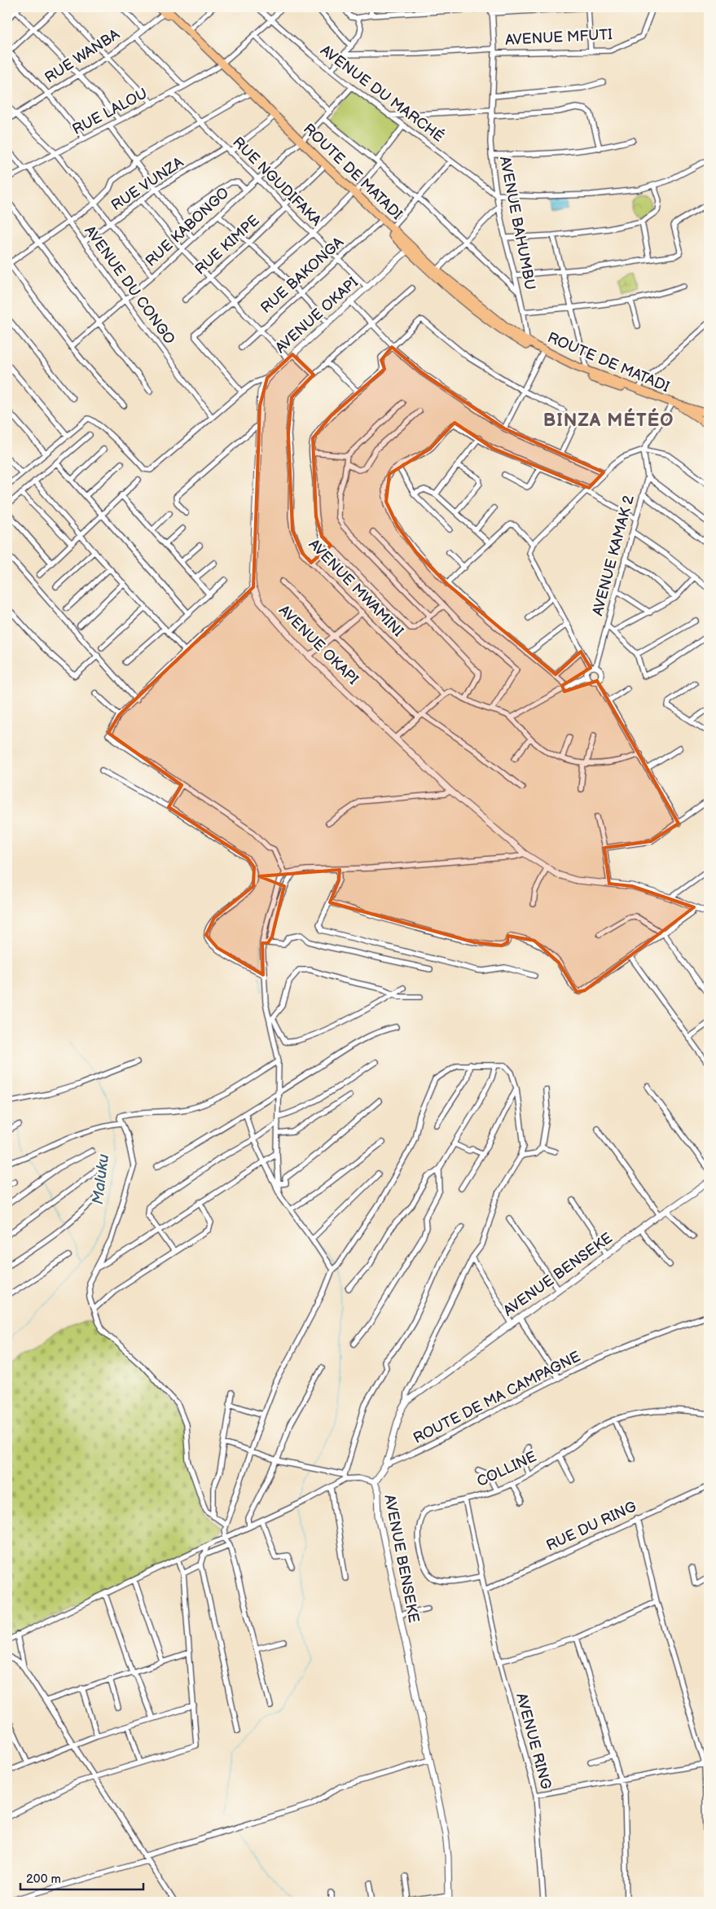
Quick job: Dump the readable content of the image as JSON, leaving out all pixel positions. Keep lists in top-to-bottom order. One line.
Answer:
{"streets":{"main road":["ROUTE DE MATADI"],"street":["AVENUE MFUTI","RUE WANBA","AVENUE DU MARCHÉ","RUE LALOU","RUE NGUDIFAKA","RUE VUNZA","AVENUE BAHUMBU","RUE KABONGO","RUE KIMPE","RUE BAKONGA","AVENUE DU CONGO","AVENUE OKAPI","AVENUE KAMAK 2","AVENUE MWAMINI","AVENUE BENSEKE","ROUTE DE MA CAMPAGNE","COLLINE","RUE DU RING","AVENUE RING"]},"crossings":[["AVENUE MFUTI","AVENUE BAHUMBU"],["RUE WANBA","ROUTE DE MATADI"],["AVENUE DU MARCHÉ","RUE LALOU"],["AVENUE DU MARCHÉ","AVENUE BAHUMBU"],["AVENUE DU MARCHÉ","RUE KABONGO"],["RUE LALOU","ROUTE DE MATADI"],["RUE LALOU","RUE NGUDIFAKA"],["RUE LALOU","AVENUE DU CONGO"],["ROUTE DE MATADI","AVENUE BAHUMBU"],["ROUTE DE MATADI","RUE KABONGO"],["ROUTE DE MATADI","RUE KIMPE"],["ROUTE DE MATADI","RUE BAKONGA"],["ROUTE DE MATADI","AVENUE OKAPI"],["RUE NGUDIFAKA","RUE VUNZA"],["RUE NGUDIFAKA","RUE KABONGO"],["RUE NGUDIFAKA","RUE KIMPE"],["RUE NGUDIFAKA","RUE BAKONGA"],["RUE NGUDIFAKA","AVENUE OKAPI"],["RUE VUNZA","AVENUE DU CONGO"],["RUE KABONGO","AVENUE DU CONGO"],["AVENUE BENSEKE","ROUTE DE MA CAMPAGNE"],["COLLINE","AVENUE RING"],["RUE DU RING","AVENUE RING"]],"districts":["BINZA MÉTÉO"],"water":["Maluku"],"scale_bar":"200 m"}
